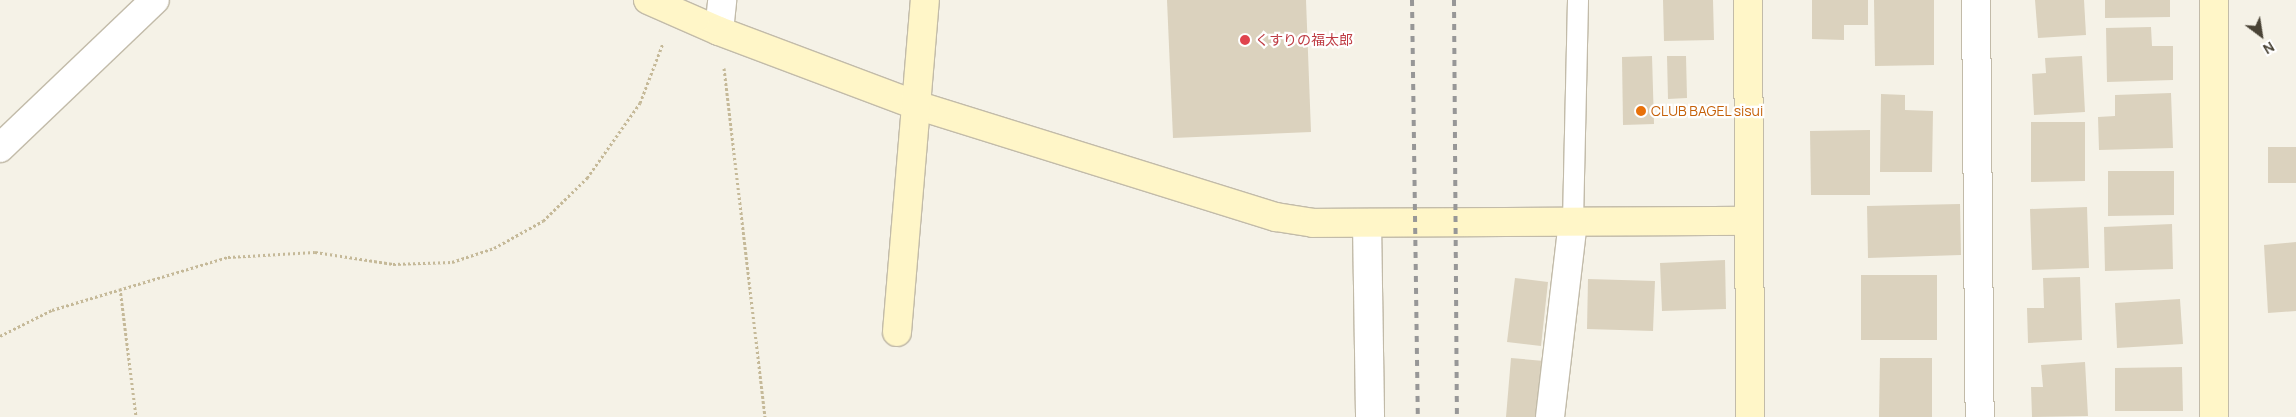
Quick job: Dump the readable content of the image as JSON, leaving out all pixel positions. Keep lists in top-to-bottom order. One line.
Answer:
{"places":["くすりの福太郎","CLUB BAGEL sisui"],"north":"bottom right"}
